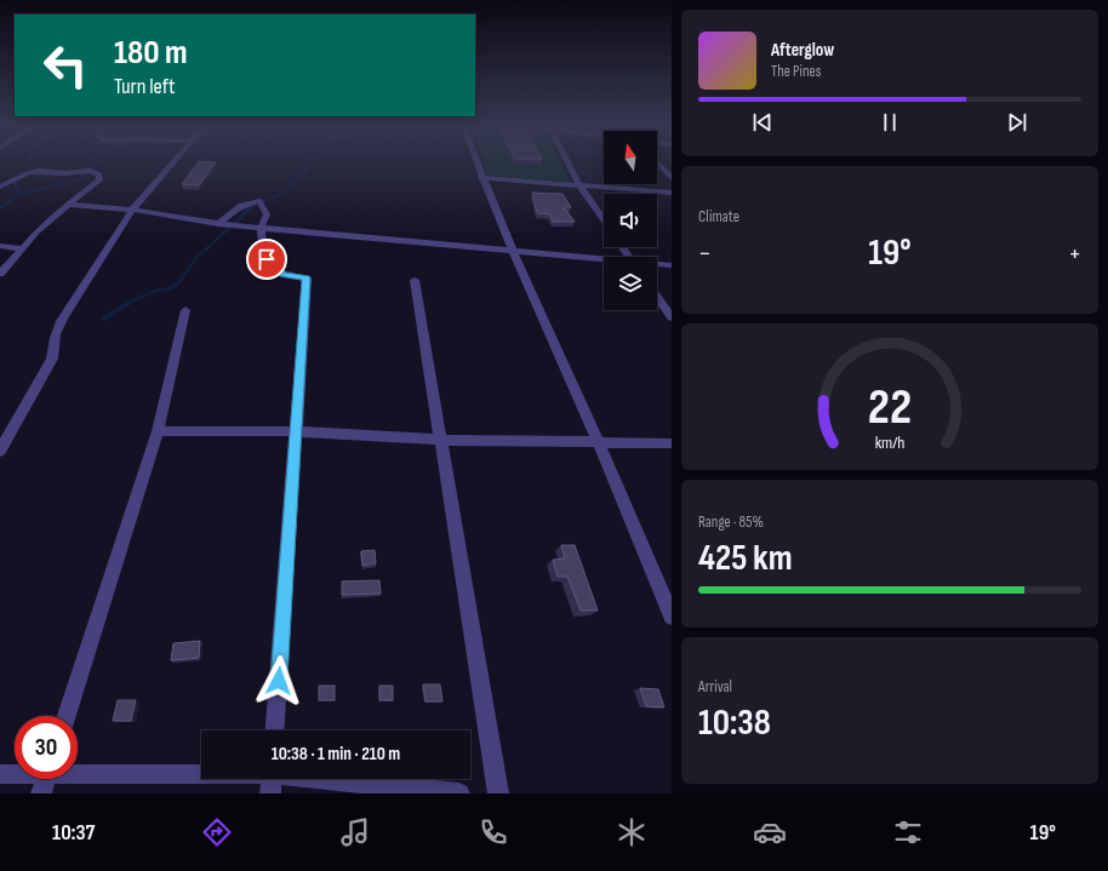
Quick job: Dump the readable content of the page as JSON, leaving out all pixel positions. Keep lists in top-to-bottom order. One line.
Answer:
{"north":"top","page":{"turn":["180 m","Turn left"],"song":["Afterglow","The Pines"],"tile":["Climate",["Range · 85%","425 km"],["Arrival","10:38"]],"heat":["−","19°","+"],"limit":"30","trip":"10:38 · 1 min · 210 m","tabs":["10:37","19°"],"gauge":["22","km/h"]}}
